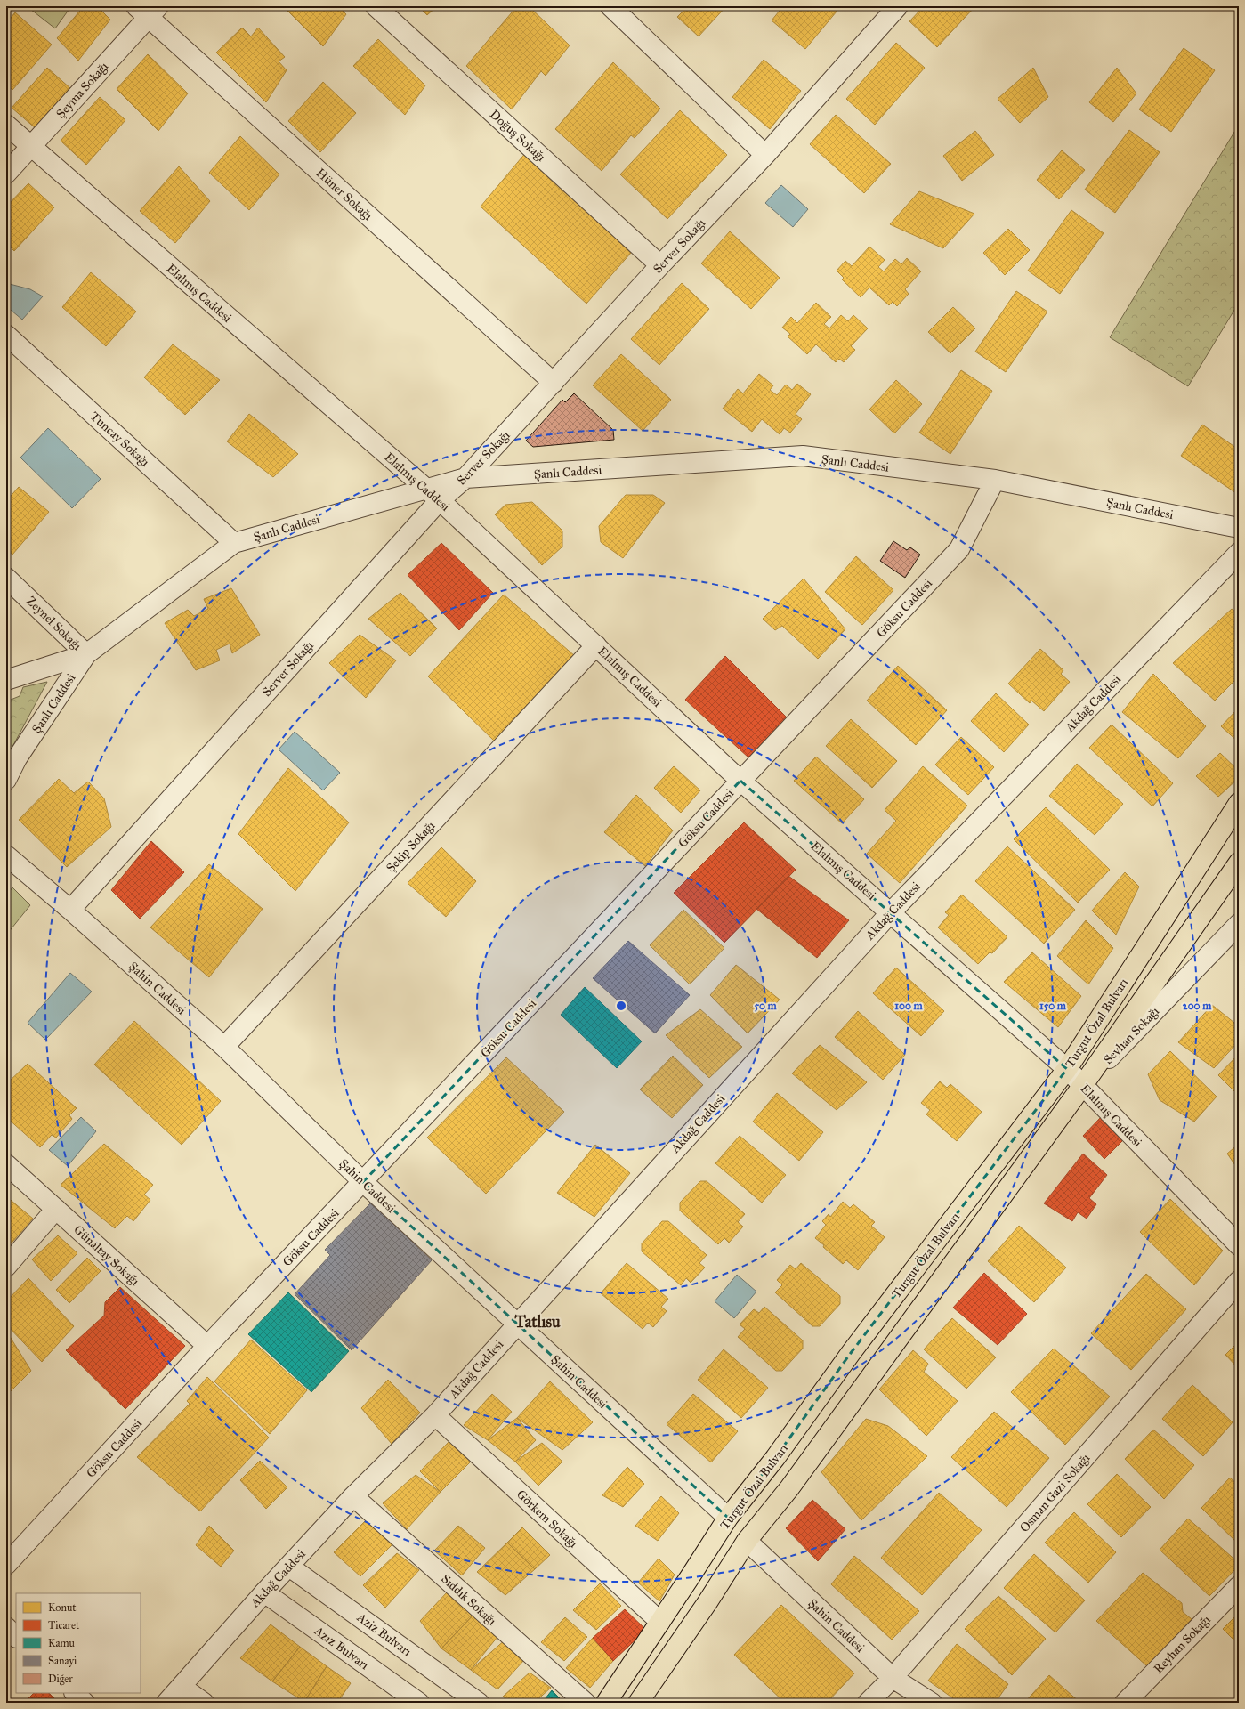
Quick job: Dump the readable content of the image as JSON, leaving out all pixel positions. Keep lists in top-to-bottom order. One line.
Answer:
{"streets":{"main road":["Turgut Özal Bulvarı"],"street":["Şeyma Sokağı","Doğuş Sokağı","Hüner Sokağı","Server Sokağı","Elalmış Caddesi","Tuncay Sokağı","Şanlı Caddesi","Göksu Caddesi","Zeynel Sokağı","Akdağ Caddesi","Şekip Sokağı","Şahin Caddesi","Seyhan Sokağı","Günaltay Sokağı","Osman Gazi Sokağı","Görkem Sokağı","Sıddık Sokağı","Aziz Bulvarı","Reyhan Sokağı","Azız Bulvarı"]},"crossings":[["Şeyma Sokağı","Hüner Sokağı"],["Şeyma Sokağı","Elalmış Caddesi"],["Doğuş Sokağı","Server Sokağı"],["Hüner Sokağı","Server Sokağı"],["Server Sokağı","Elalmış Caddesi"],["Server Sokağı","Şanlı Caddesi"],["Server Sokağı","Şahin Caddesi"],["Elalmış Caddesi","Şanlı Caddesi"],["Elalmış Caddesi","Göksu Caddesi"],["Elalmış Caddesi","Akdağ Caddesi"],["Elalmış Caddesi","Şekip Sokağı"],["Elalmış Caddesi","Turgut Özal Bulvarı"],["Elalmış Caddesi","Seyhan Sokağı"],["Tuncay Sokağı","Şanlı Caddesi"],["Şanlı Caddesi","Göksu Caddesi"],["Şanlı Caddesi","Zeynel Sokağı"],["Göksu Caddesi","Şahin Caddesi"],["Göksu Caddesi","Günaltay Sokağı"],["Akdağ Caddesi","Şahin Caddesi"],["Akdağ Caddesi","Görkem Sokağı"],["Akdağ Caddesi","Sıddık Sokağı"],["Akdağ Caddesi","Aziz Bulvarı"],["Akdağ Caddesi","Azız Bulvarı"],["Şekip Sokağı","Şahin Caddesi"],["Şahin Caddesi","Turgut Özal Bulvarı"],["Şahin Caddesi","Osman Gazi Sokağı"],["Turgut Özal Bulvarı","Seyhan Sokağı"],["Turgut Özal Bulvarı","Görkem Sokağı"]],"districts":["Tatlısu"],"legend":["Konut","Ticaret","Kamu","Sanayi","Diğer"],"rings":["50 m","100 m","150 m","200 m"]}
